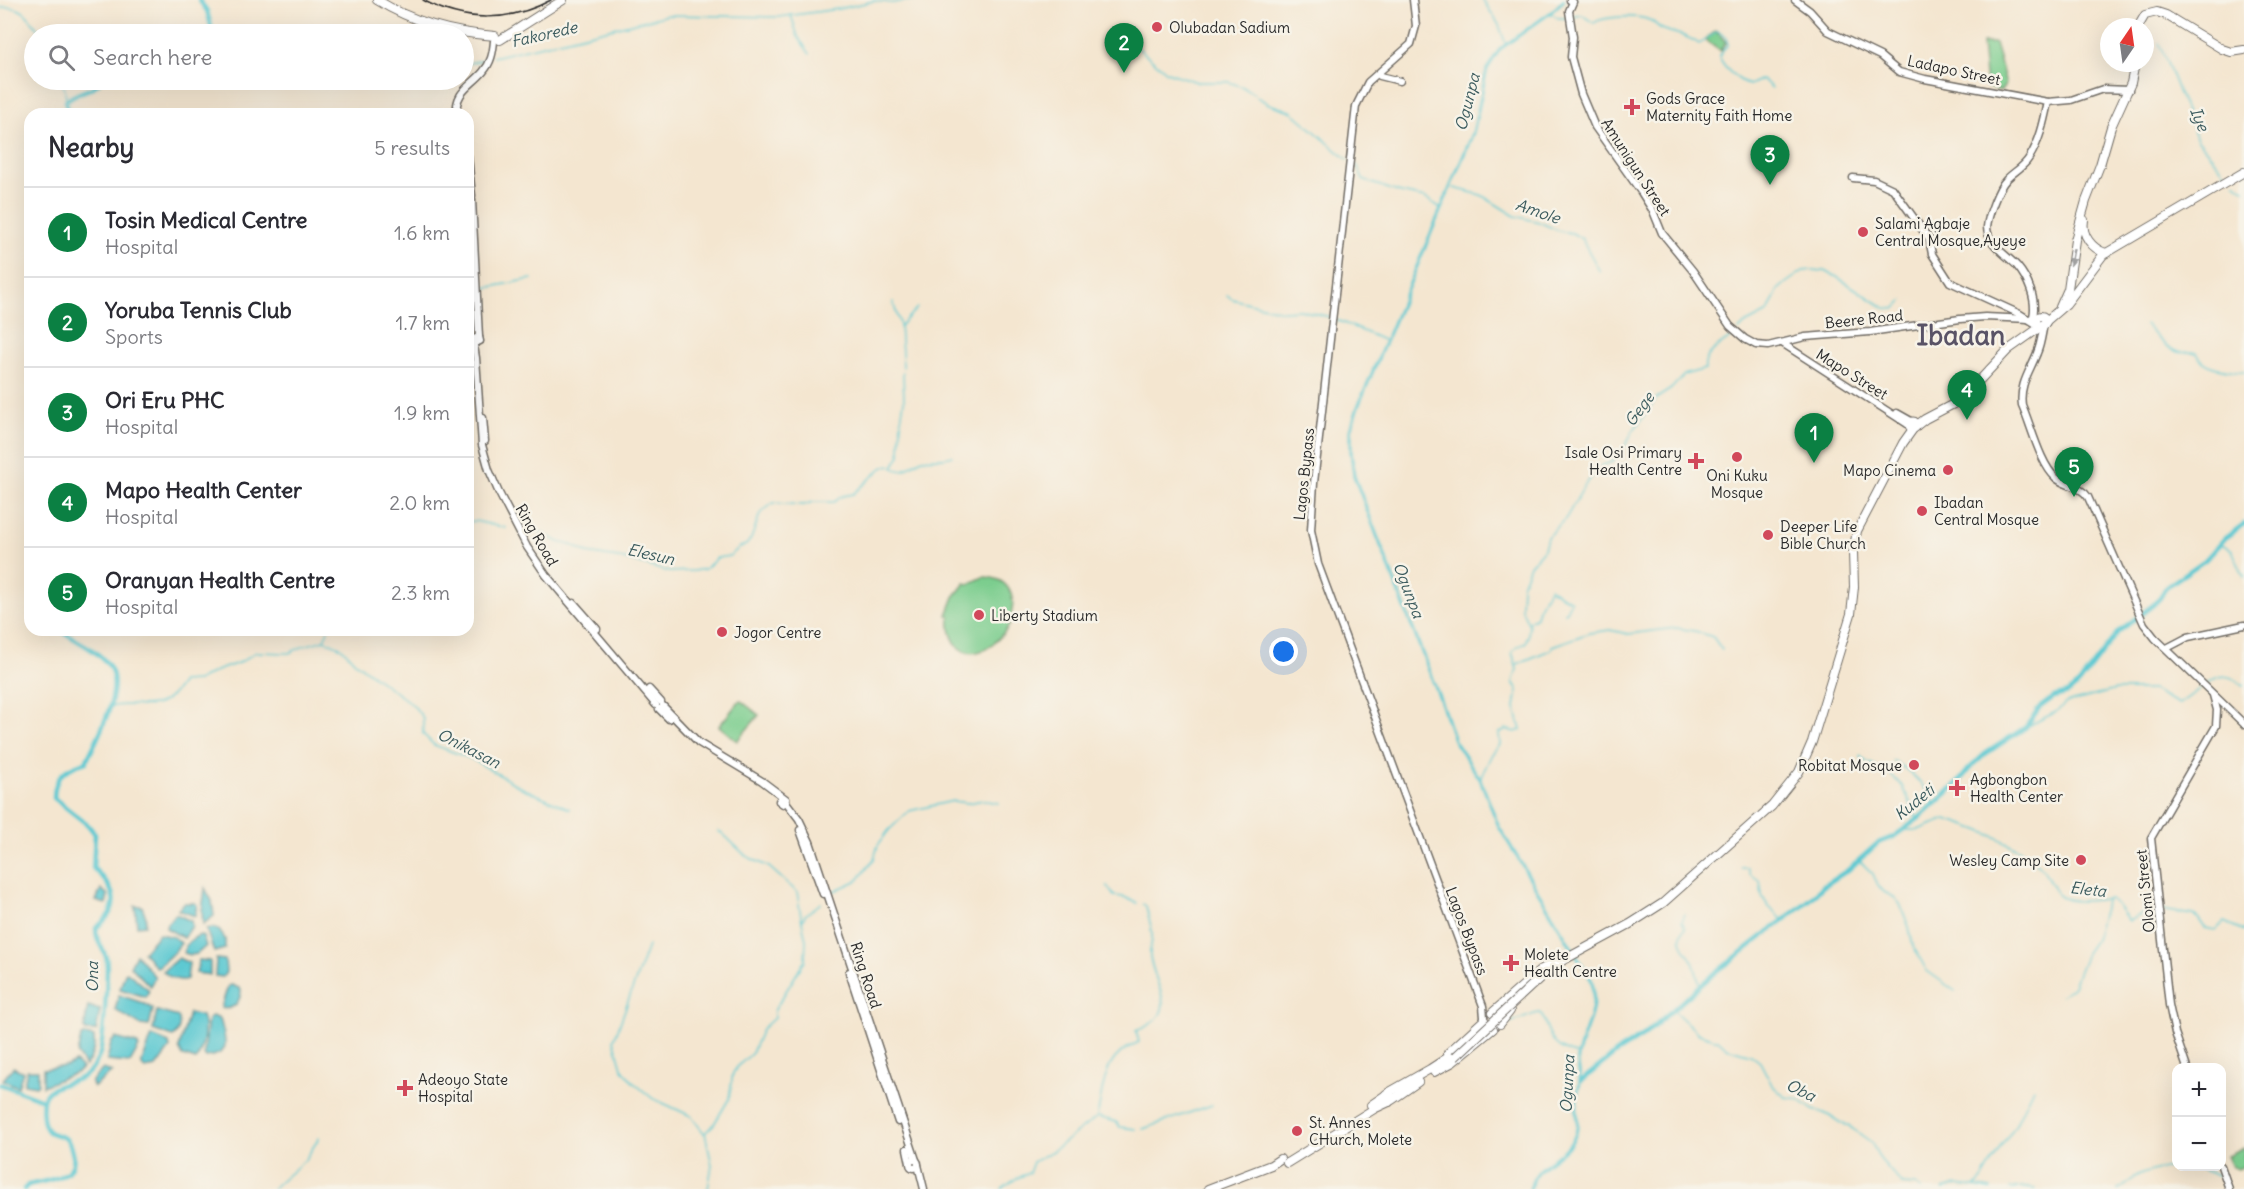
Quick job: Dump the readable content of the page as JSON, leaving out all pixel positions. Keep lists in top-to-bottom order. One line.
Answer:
{"streets":{"main road":["Ladapo Street","Amunigun Street","Beere Road","Mapo Street","Lagos Bypass","Ring Road","Olomi Street"]},"crossings":[["Amunigun Street","Beere Road"],["Beere Road","Mapo Street"]],"districts":["Ibadan"],"water":["Fakorede","Ogunpa","Iye","Amole","Gege","Elesun","Onikasan","Kudeti","Eleta","Ona","Oba"],"places":{"other":["Olubadan Sadium","Salami Agbaje Central Mosque,Ayeye","Oni Kuku Mosque","Mapo Cinema","Ibadan Central Mosque","Deeper Life Bible Church","Liberty Stadium","Jogor Centre","Robitat Mosque","Wesley Camp Site","St. Annes CHurch, Molete"],"health":["Gods Grace Maternity Faith Home","Isale Osi Primary Health Centre","Agbongbon Health Center","Molete Health Centre","Adeoyo State Hospital"]},"north":"top","page":{"pins":["2","3","4","1","5"],"search":"Search here","heading":["Nearby","5 results"],"list":[{"mark":"1","name":"Tosin Medical Centre","note":"Hospital","value":"1.6 km"},{"mark":"2","name":"Yoruba Tennis Club","note":"Sports","value":"1.7 km"},{"mark":"3","name":"Ori Eru PHC","note":"Hospital","value":"1.9 km"},{"mark":"4","name":"Mapo Health Center","note":"Hospital","value":"2.0 km"},{"mark":"5","name":"Oranyan Health Centre","note":"Hospital","value":"2.3 km"}],"map_buttons":["+","−"]}}
